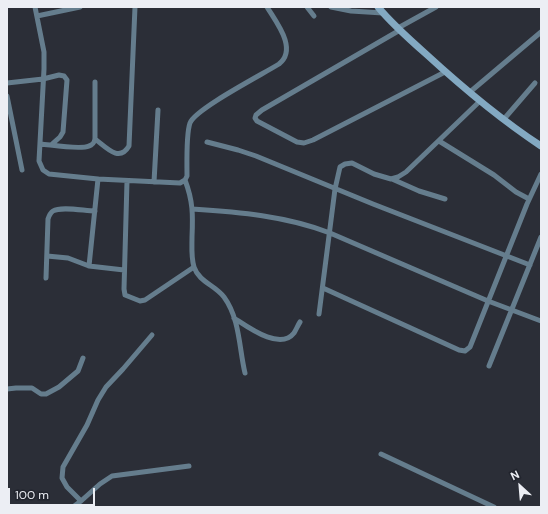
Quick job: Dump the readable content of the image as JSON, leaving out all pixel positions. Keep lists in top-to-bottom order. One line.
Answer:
{"scale_bar":"100 m","north":"top left"}
